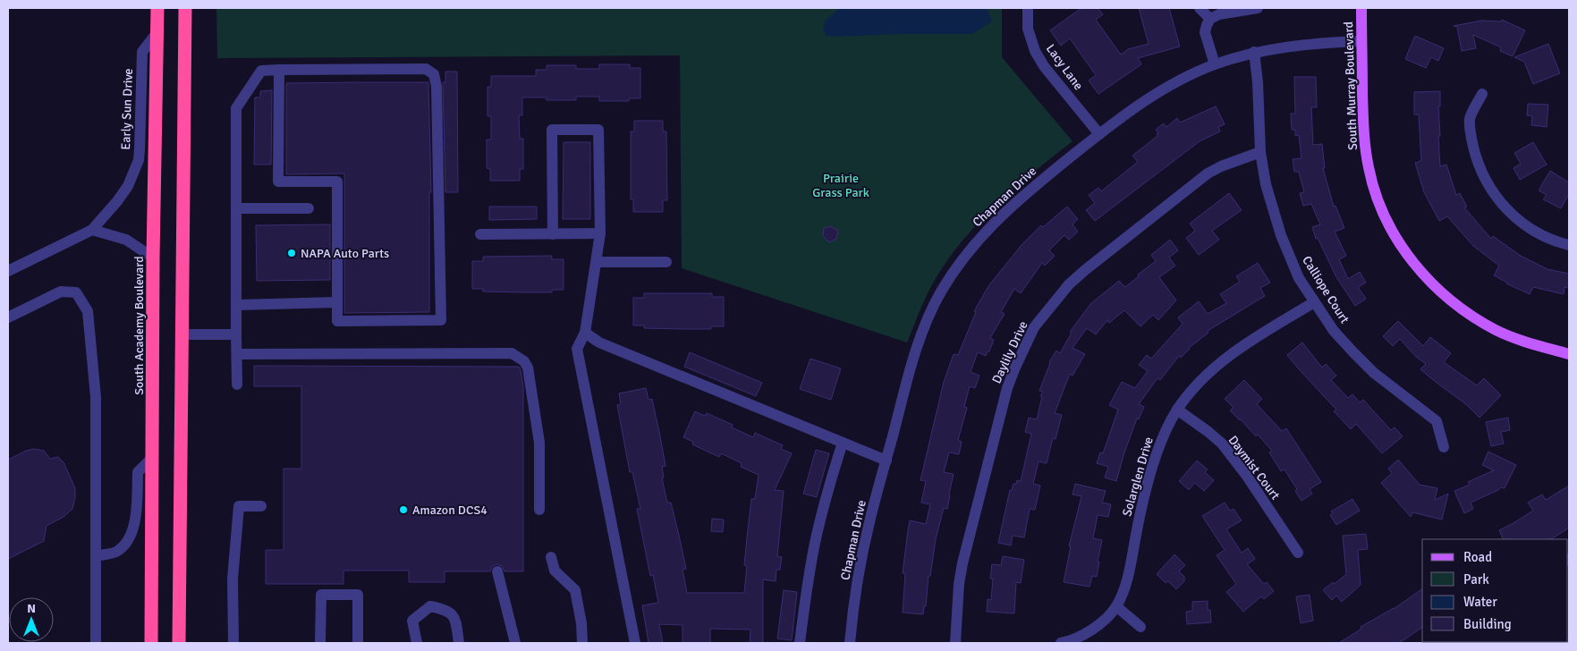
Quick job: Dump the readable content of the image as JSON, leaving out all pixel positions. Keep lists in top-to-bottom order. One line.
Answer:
{"streets":{"highway":["South Academy Boulevard"],"main road":["South Murray Boulevard"],"street":["Lacy Lane","Early Sun Drive","Chapman Drive","Calliope Court","Daylily Drive","Daymist Court","Solarglen Drive"]},"crossings":[["Lacy Lane","Chapman Drive"],["South Murray Boulevard","Chapman Drive"],["Early Sun Drive","South Academy Boulevard"],["Chapman Drive","Calliope Court"],["Calliope Court","Daylily Drive"],["Calliope Court","Solarglen Drive"],["Daymist Court","Solarglen Drive"]],"parks":["Prairie Grass Park"],"places":["NAPA Auto Parts","Amazon DCS4"],"legend":["Road","Park","Water","Building"],"north":"top"}
